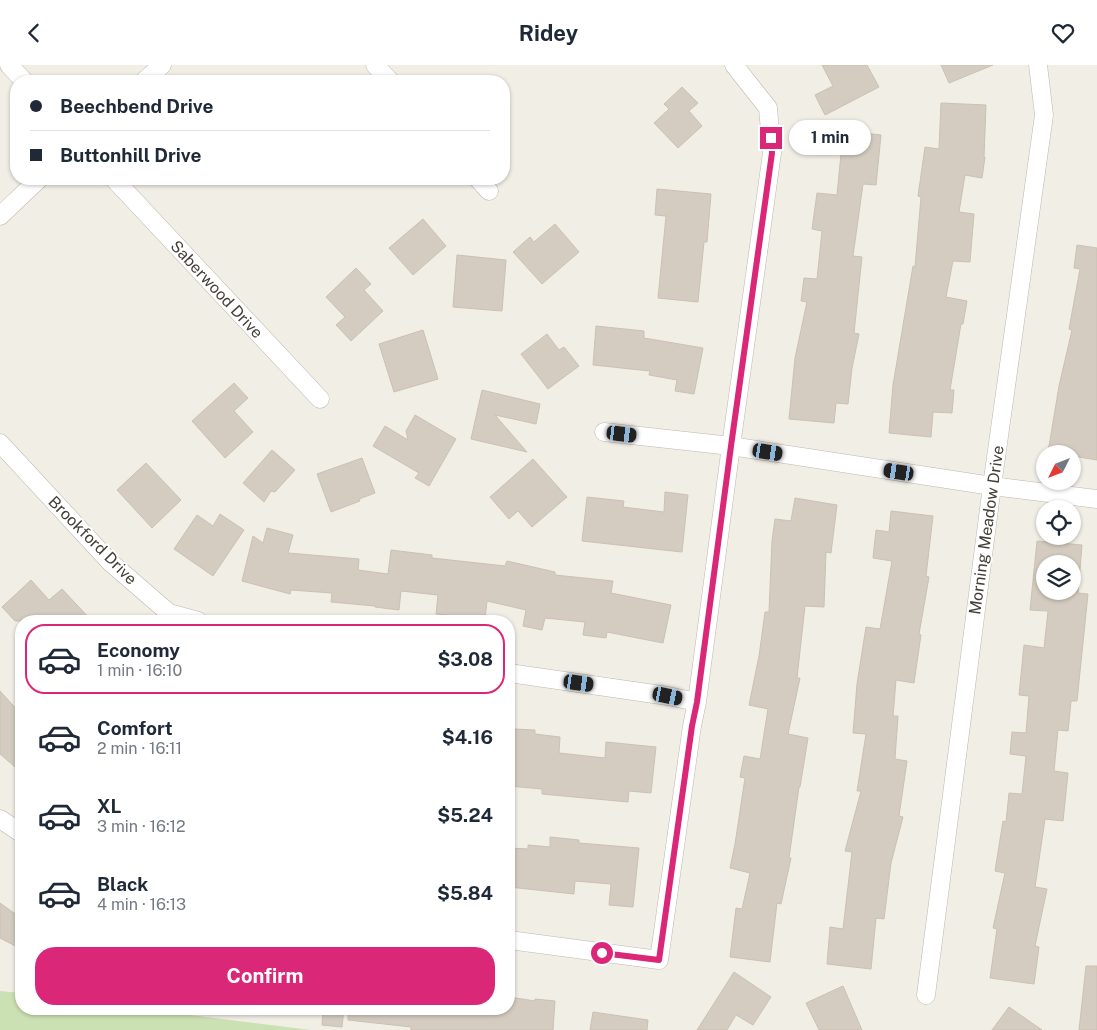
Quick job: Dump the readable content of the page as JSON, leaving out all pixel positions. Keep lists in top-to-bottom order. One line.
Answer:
{"streets":{"street":["Saberwood Drive","Morning Meadow Drive","Brookford Drive"]},"north":"bottom left","page":{"header":"Ridey","banner":["Beechbend Drive","Buttonhill Drive"],"bubble":"1 min","list":[{"name":"Economy","note":"1 min · 16:10","value":"$3.08"},{"name":"Comfort","note":"2 min · 16:11","value":"$4.16"},{"name":"XL","note":"3 min · 16:12","value":"$5.24"},{"name":"Black","note":"4 min · 16:13","value":"$5.84"}],"buttons":"Confirm"}}
